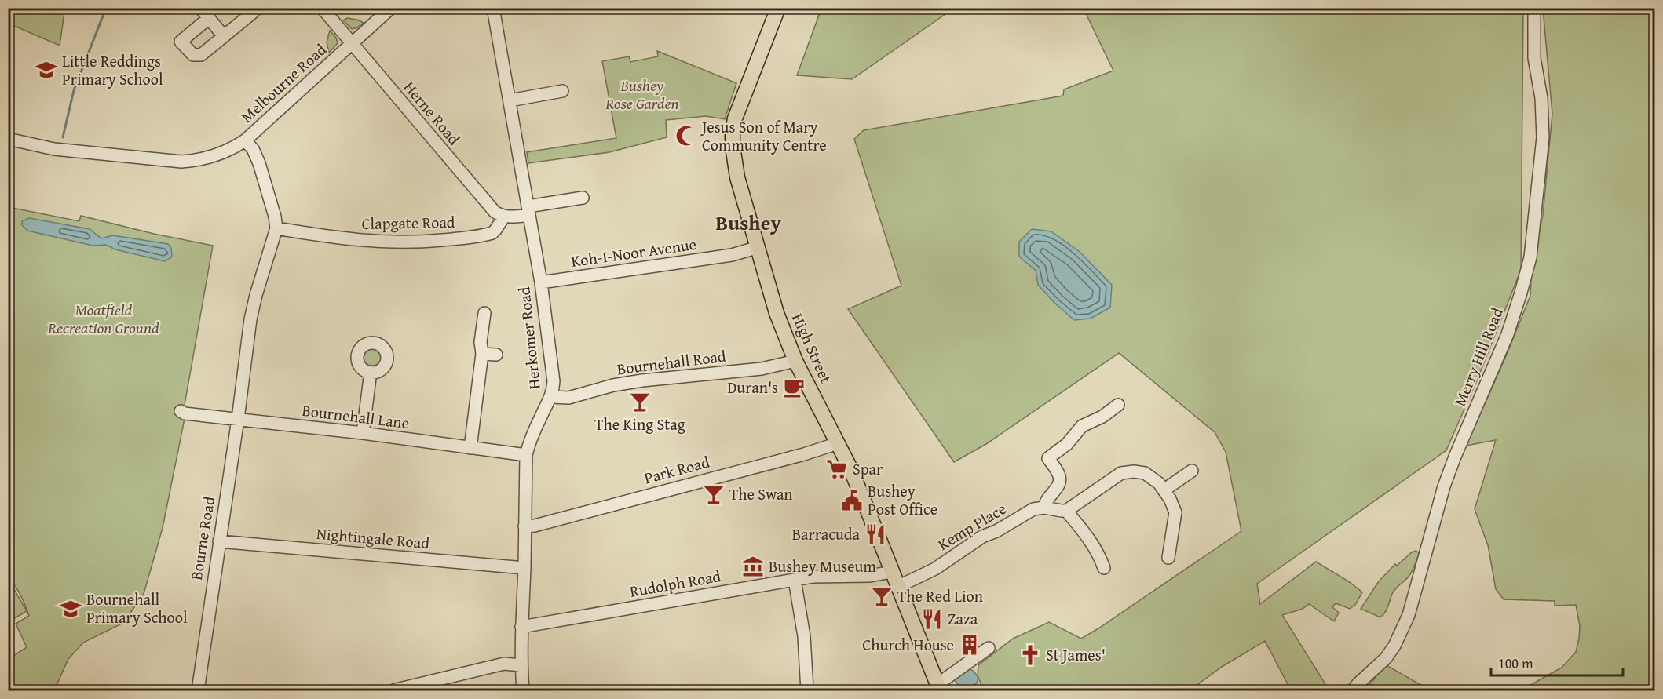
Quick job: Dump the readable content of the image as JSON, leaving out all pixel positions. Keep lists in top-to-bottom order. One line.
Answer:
{"streets":{"main road":["High Street"],"street":["Melbourne Road","Herne Road","Clapgate Road","Koh-I-Noor Avenue","Herkomer Road","Merry Hill Road","Bournehall Road","Bournehall Lane","Park Road","Kemp Place","Bourne Road","Nightingale Road","Rudolph Road"]},"crossings":[["Melbourne Road","Herne Road"],["Melbourne Road","Clapgate Road"],["Melbourne Road","Bournehall Lane"],["Melbourne Road","Bourne Road"],["Herne Road","Clapgate Road"],["Koh-I-Noor Avenue","Herkomer Road"],["Koh-I-Noor Avenue","High Street"],["Herkomer Road","Bournehall Road"],["Herkomer Road","Bournehall Lane"],["Herkomer Road","Park Road"],["Herkomer Road","Nightingale Road"],["Herkomer Road","Rudolph Road"],["High Street","Bournehall Road"],["High Street","Park Road"],["High Street","Kemp Place"],["High Street","Rudolph Road"],["Bournehall Lane","Bourne Road"],["Bourne Road","Nightingale Road"]],"districts":["Bushey"],"parks":["Bushey Rose Garden","Moatfield Recreation Ground"],"places":{"school or university":["Little Reddings Primary School","Bournehall Primary School"],"mosque":["Jesus Son of Mary Community Centre"],"cafe":["Duran's"],"bar":["The King Stag","The Swan","The Red Lion"],"supermarket":["Spar"],"public building":["Bushey Post Office"],"restaurant":["Barracuda","Zaza"],"museum":["Bushey Museum"],"building":["Church House"],"church":["St James'"]},"scale_bar":"100 m"}
